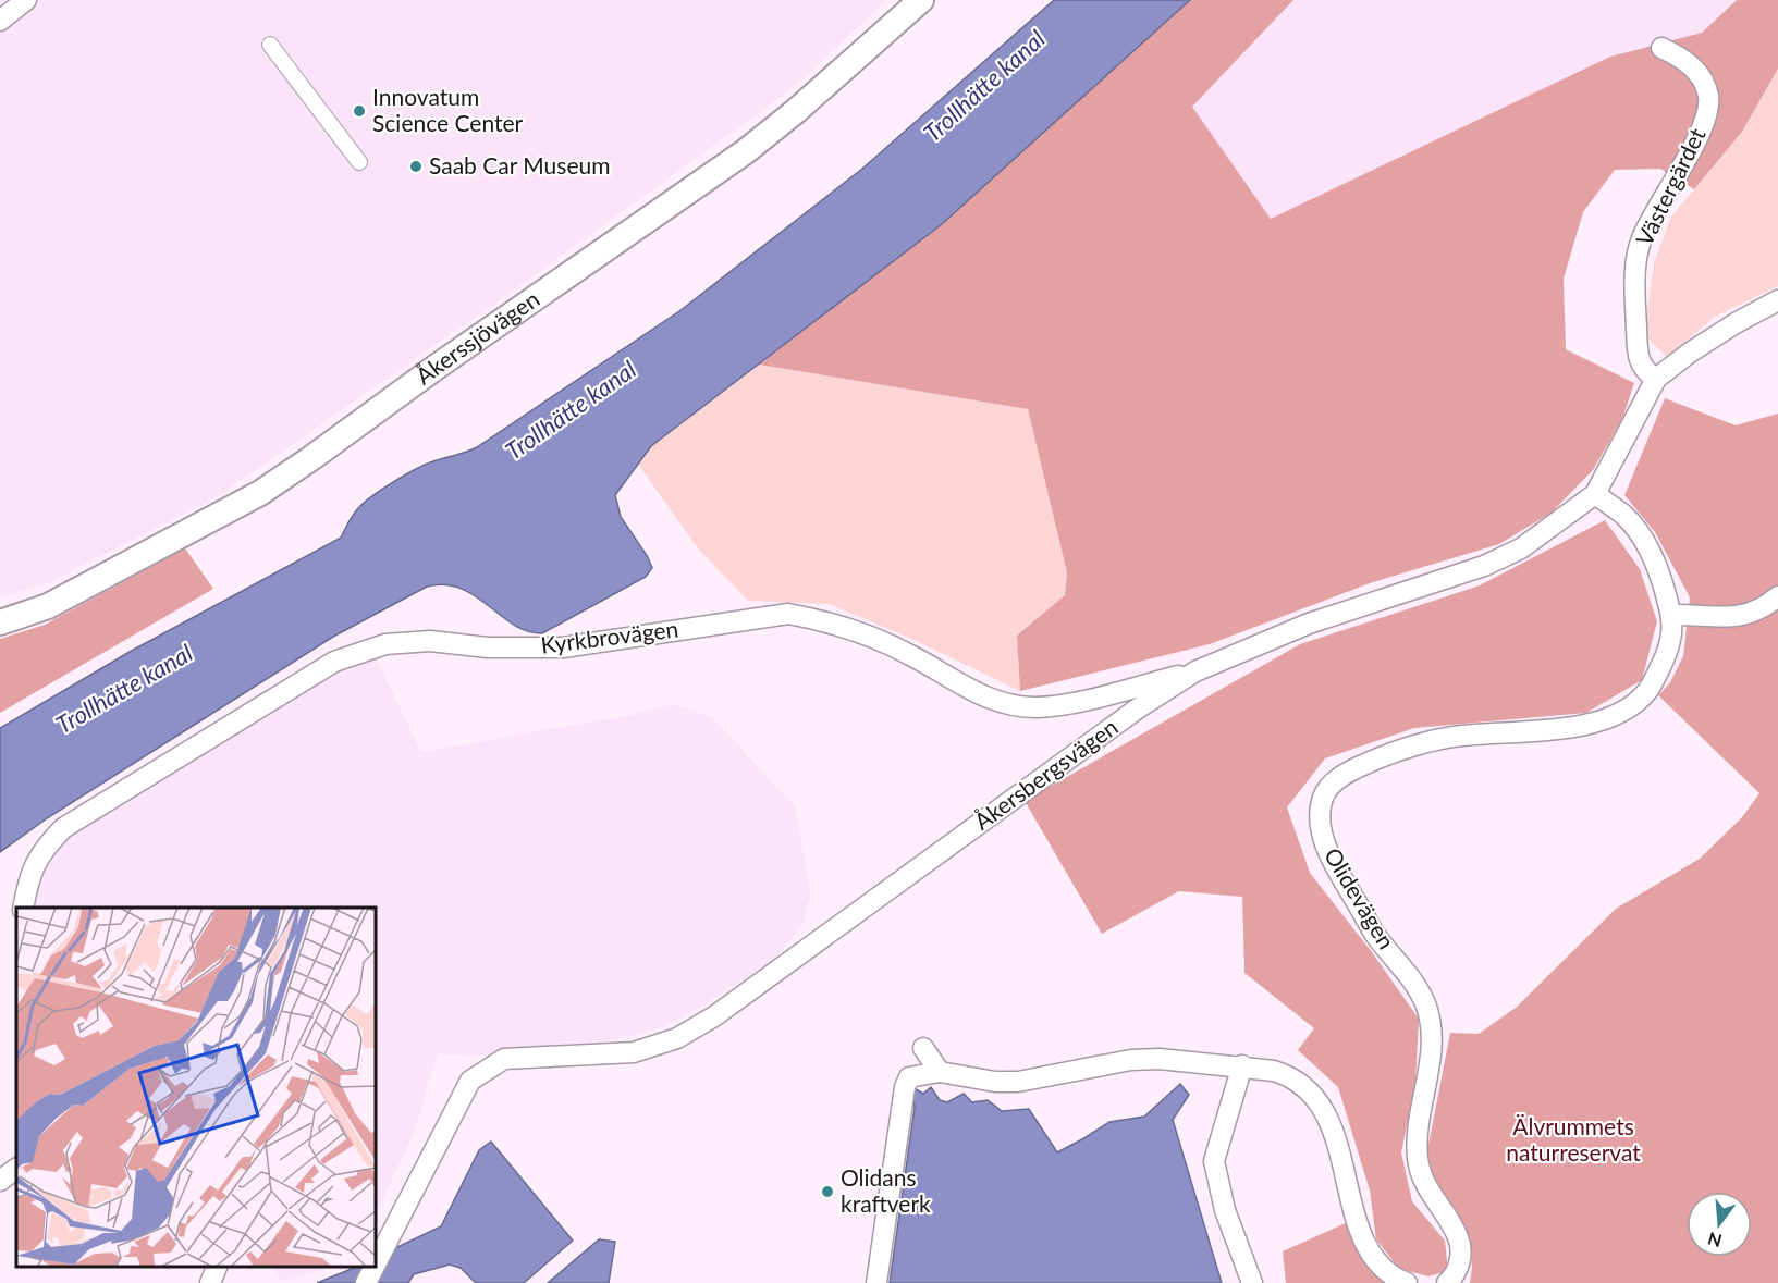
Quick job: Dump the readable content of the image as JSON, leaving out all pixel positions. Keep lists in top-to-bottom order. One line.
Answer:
{"streets":{"street":["Västergärdet","Åkerssjövägen","Kyrkbrovägen","Åkersbergsvägen","Olidevägen"]},"crossings":[["Västergärdet","Åkersbergsvägen"],["Kyrkbrovägen","Åkersbergsvägen"],["Åkersbergsvägen","Olidevägen"]],"water":["Trollhätte kanal"],"parks":["Älvrummets naturreservat"],"places":["Innovatum Science Center","Saab Car Museum","Olidans kraftverk"],"north":"bottom"}
